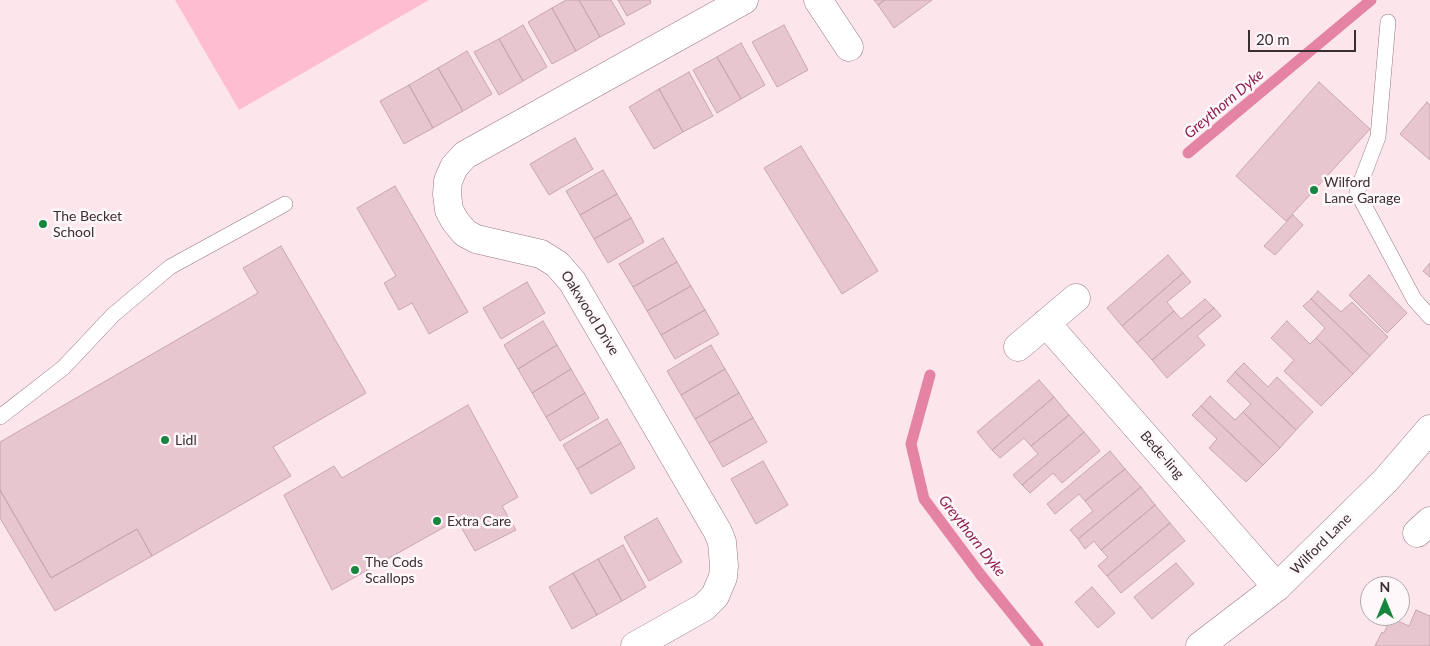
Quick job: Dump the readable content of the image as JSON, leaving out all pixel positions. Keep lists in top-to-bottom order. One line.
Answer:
{"streets":{"street":["Oakwood Drive","Bede-ling","Wilford Lane"]},"crossings":[["Bede-ling","Wilford Lane"]],"water":["Greythorn Dyke"],"places":["Wilford Lane Garage","The Becket School","Lidl","Extra Care","The Cods Scallops"],"scale_bar":"20 m","north":"top"}
